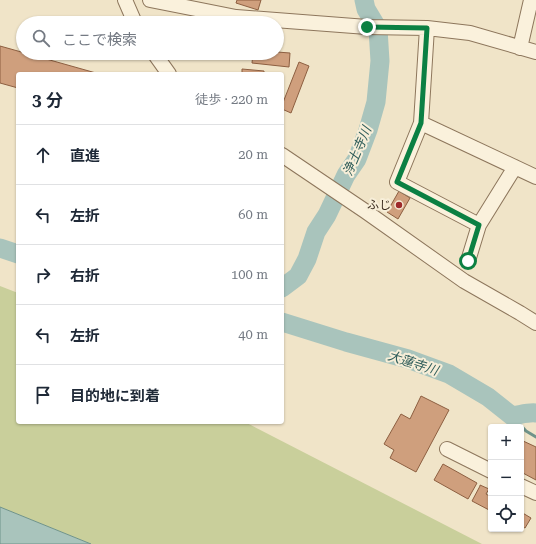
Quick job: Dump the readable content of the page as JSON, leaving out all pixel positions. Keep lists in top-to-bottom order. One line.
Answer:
{"water":["浄土寺川","大蓮寺川"],"places":["ふじ"],"page":{"search":"ここで検索","heading":["3 分","徒歩 · 220 m"],"list":[["直進","20 m"],["左折","60 m"],["右折","100 m"],["左折","40 m"],"目的地に到着"],"map_buttons":["+","−"]}}
